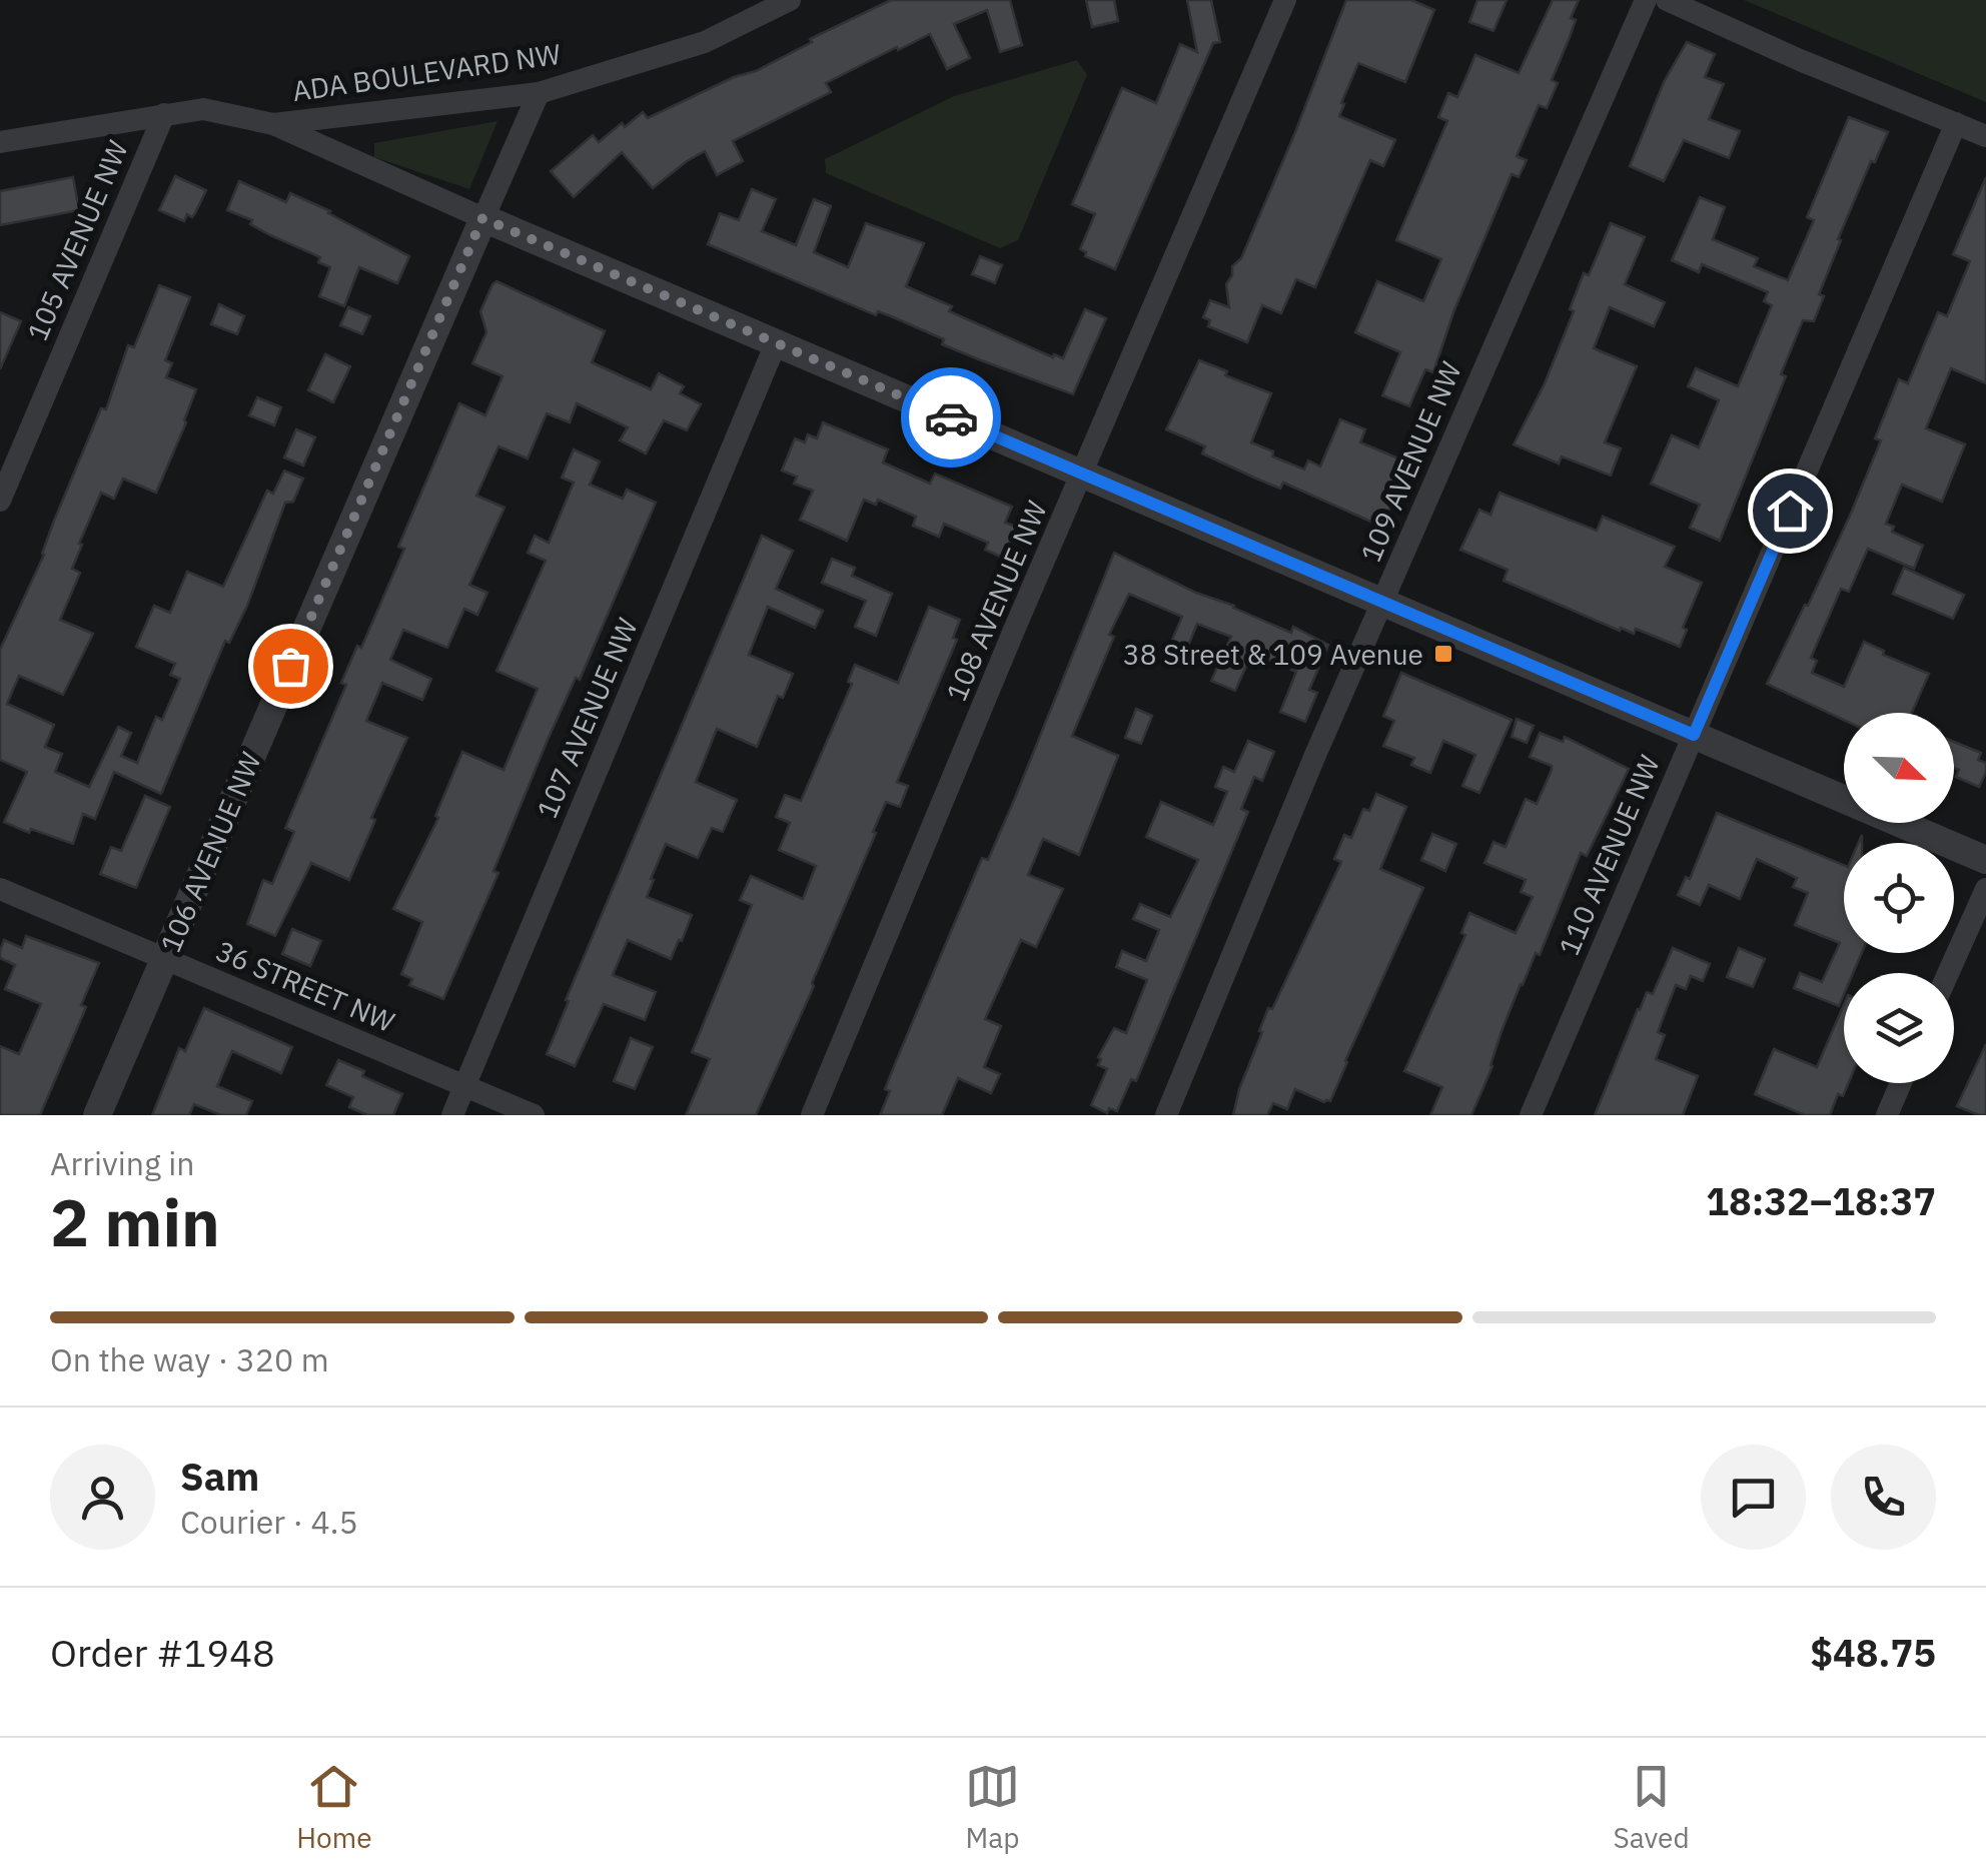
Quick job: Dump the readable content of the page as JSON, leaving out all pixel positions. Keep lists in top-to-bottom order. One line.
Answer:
{"streets":{"street":["ADA BOULEVARD NW","105 AVENUE NW","109 AVENUE NW","108 AVENUE NW","107 AVENUE NW","106 AVENUE NW","110 AVENUE NW","36 STREET NW"]},"crossings":[["ADA BOULEVARD NW","105 AVENUE NW"],["ADA BOULEVARD NW","106 AVENUE NW"],["107 AVENUE NW","36 STREET NW"],["106 AVENUE NW","36 STREET NW"]],"places":{"transit":["38 Street & 109 Avenue"]},"north":"bottom right","page":{"heading":["2 min","Arriving in","18:32–18:37"],"panel":["Sam","Courier · 4.5","Order #1948","$48.75"],"bar":"On the way · 320 m","tabs":["Home","Map","Saved"]}}
